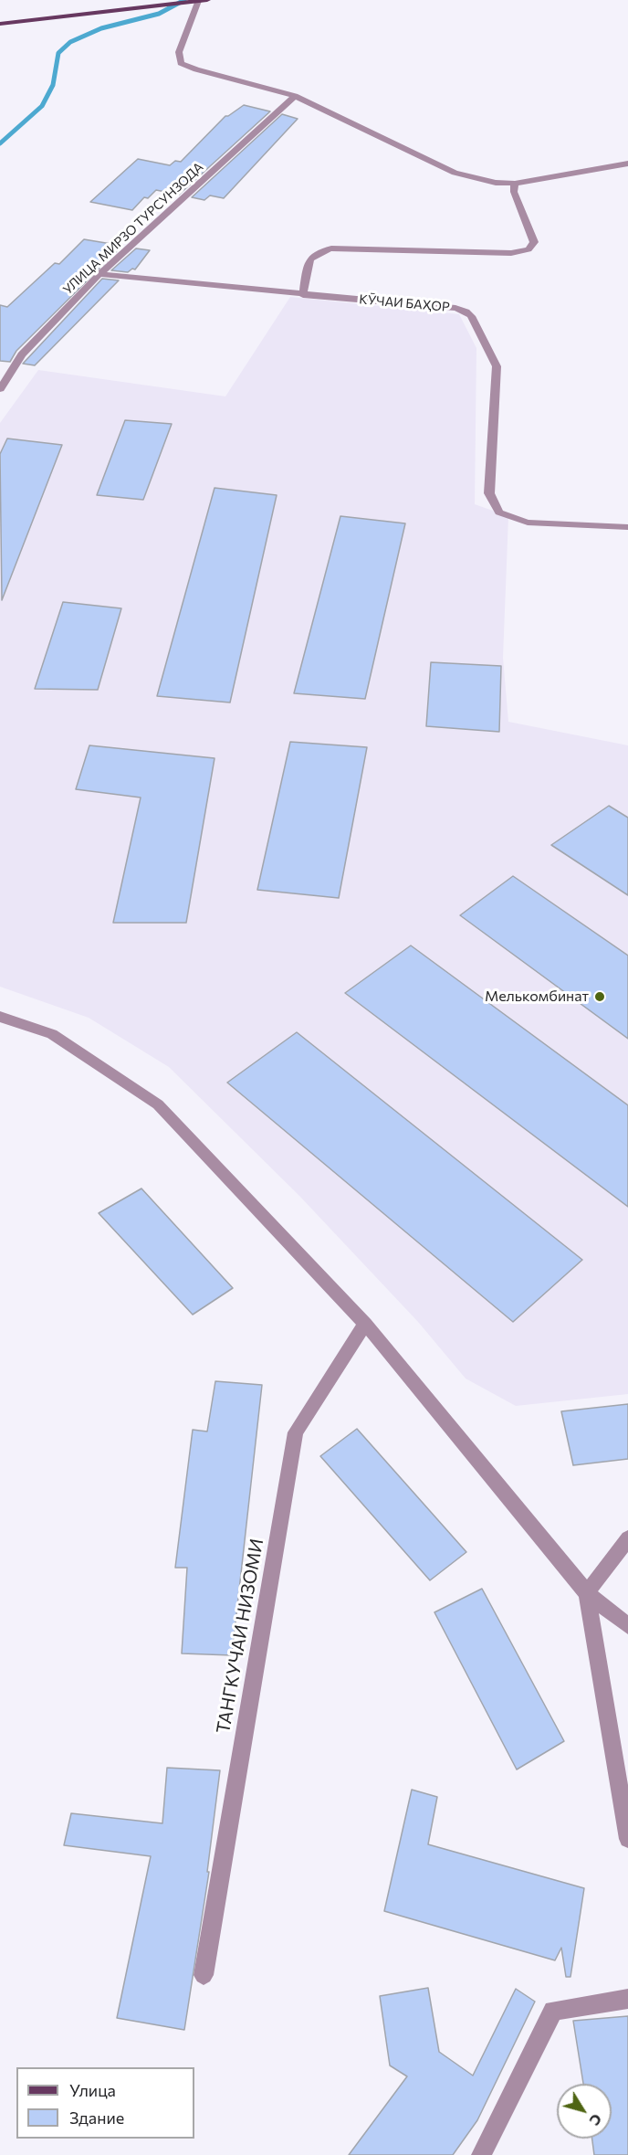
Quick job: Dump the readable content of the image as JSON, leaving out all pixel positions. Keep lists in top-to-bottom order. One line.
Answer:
{"streets":{"street":["УЛИЦА МИРЗО ТУРСУНЗОДА","КӮЧАИ БАҲОР","ТАНГКУЧАИ НИЗОМИ"]},"crossings":[["УЛИЦА МИРЗО ТУРСУНЗОДА","КӮЧАИ БАҲОР"]],"places":["Мелькомбинат"],"legend":["Улица","Здание"],"north":"bottom right"}
